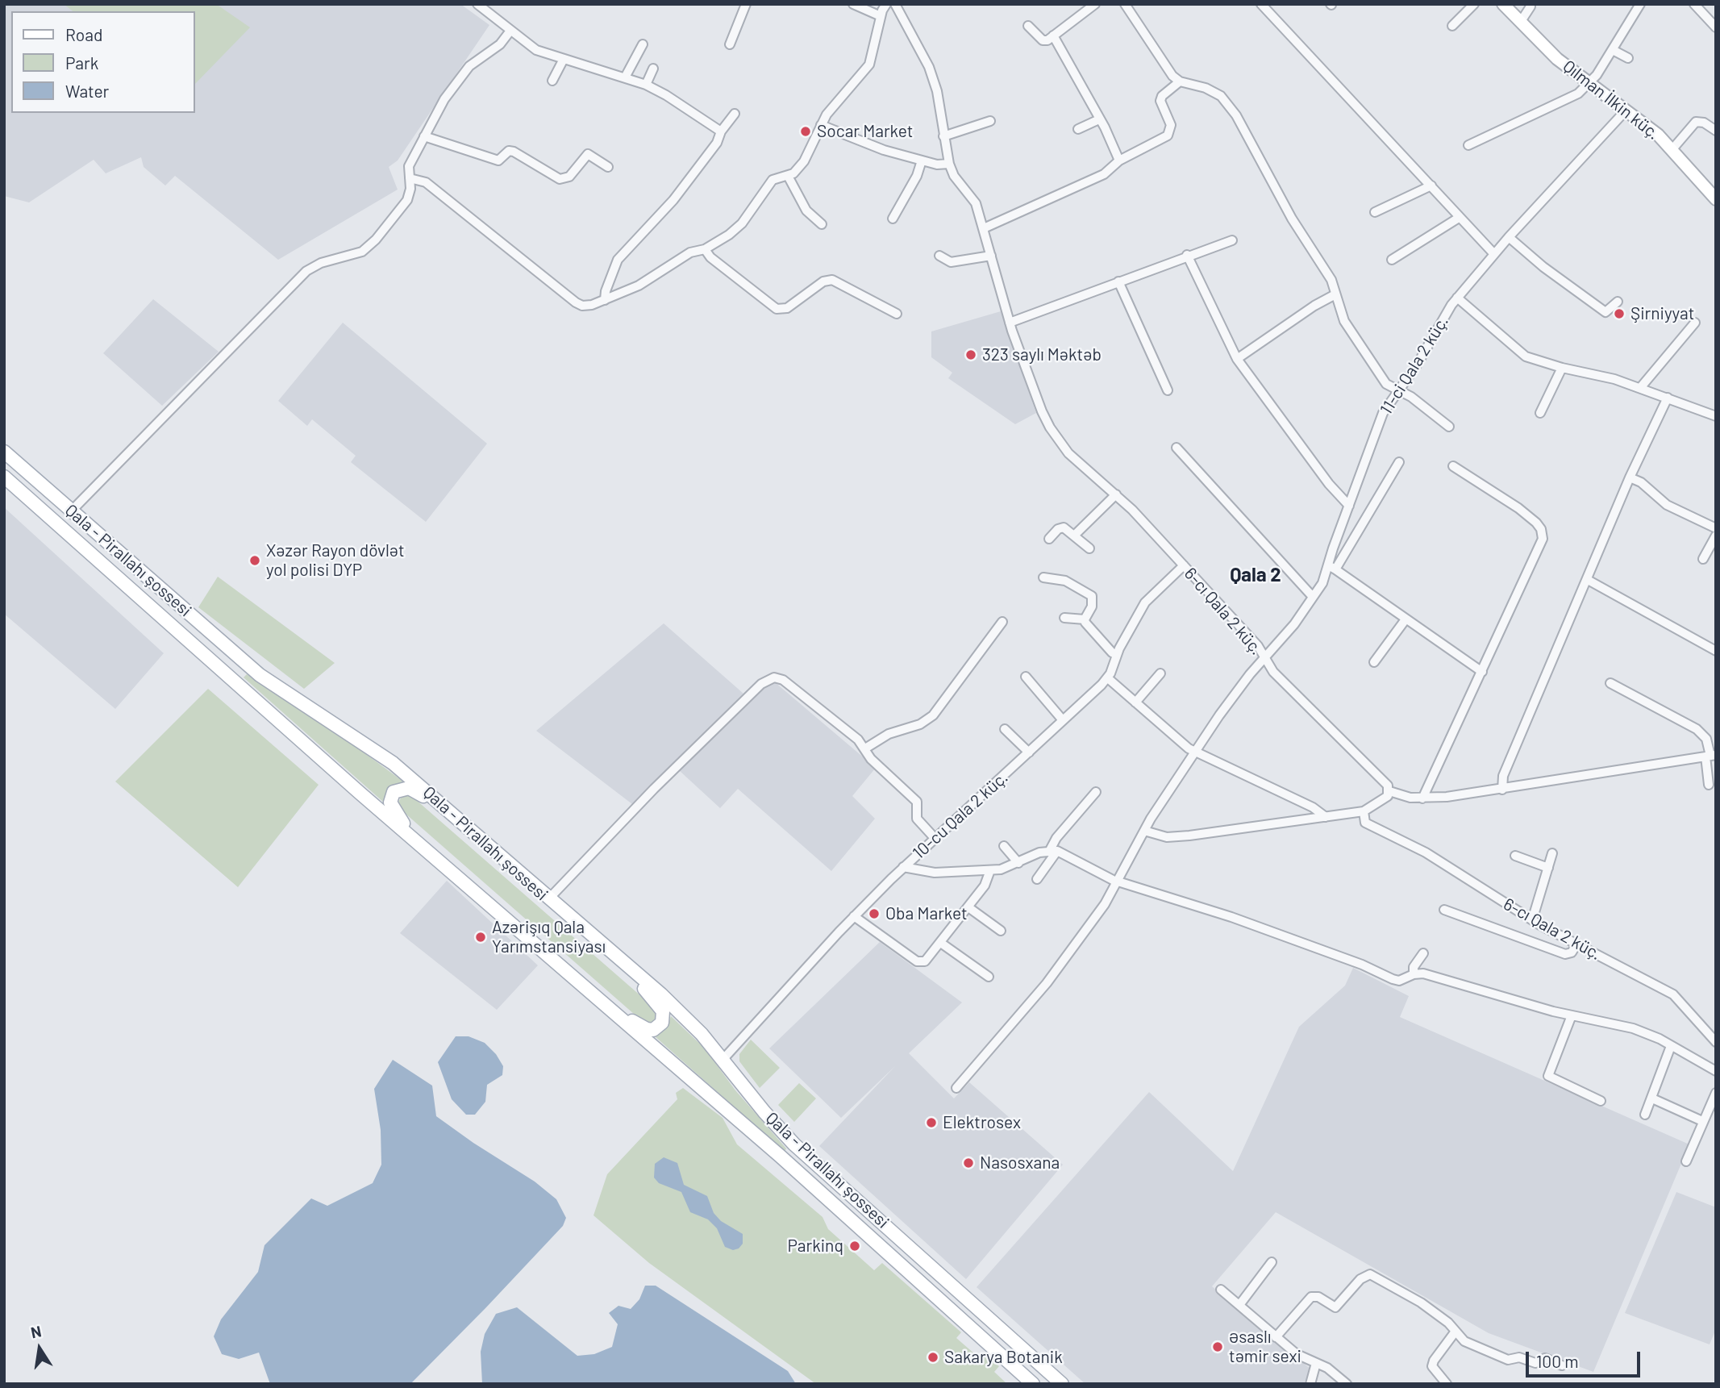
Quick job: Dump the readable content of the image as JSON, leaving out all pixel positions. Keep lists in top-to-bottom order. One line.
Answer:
{"streets":{"main road":["Qala - Pirallahı şossesi"],"street":["Qılman İlkin küç.","11-ci Qala 2 küç.","6-cı Qala 2 küç.","10-cu Qala 2 küç."]},"crossings":[["Qılman İlkin küç.","11-ci Qala 2 küç."],["11-ci Qala 2 küç.","6-cı Qala 2 küç."],["Qala - Pirallahı şossesi","10-cu Qala 2 küç."],["6-cı Qala 2 küç.","10-cu Qala 2 küç."]],"districts":["Qala 2"],"places":["Socar Market","Şirniyyat","323 saylı Məktəb","Xəzər Rayon dövlət yol polisi DYP","Oba Market","Azərişıq Qala Yarımstansiyası","Elektrosex","Nasosxana","Parkinq","Əsaslı təmir sexi","Sakarya Botanik"],"legend":["Road","Park","Water"],"scale_bar":"100 m","north":"top"}
